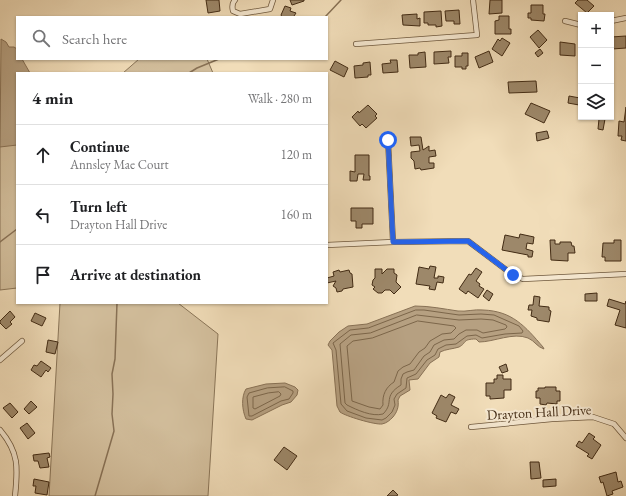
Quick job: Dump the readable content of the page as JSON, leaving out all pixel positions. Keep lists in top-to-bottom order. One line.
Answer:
{"streets":{"street":["Drayton Hall Drive"]},"page":{"map_buttons":["+","−"],"search":"Search here","heading":["4 min","Walk · 280 m"],"list":[["Continue","Annsley Mae Court","120 m"],["Turn left","Drayton Hall Drive","160 m"],"Arrive at destination"]}}
